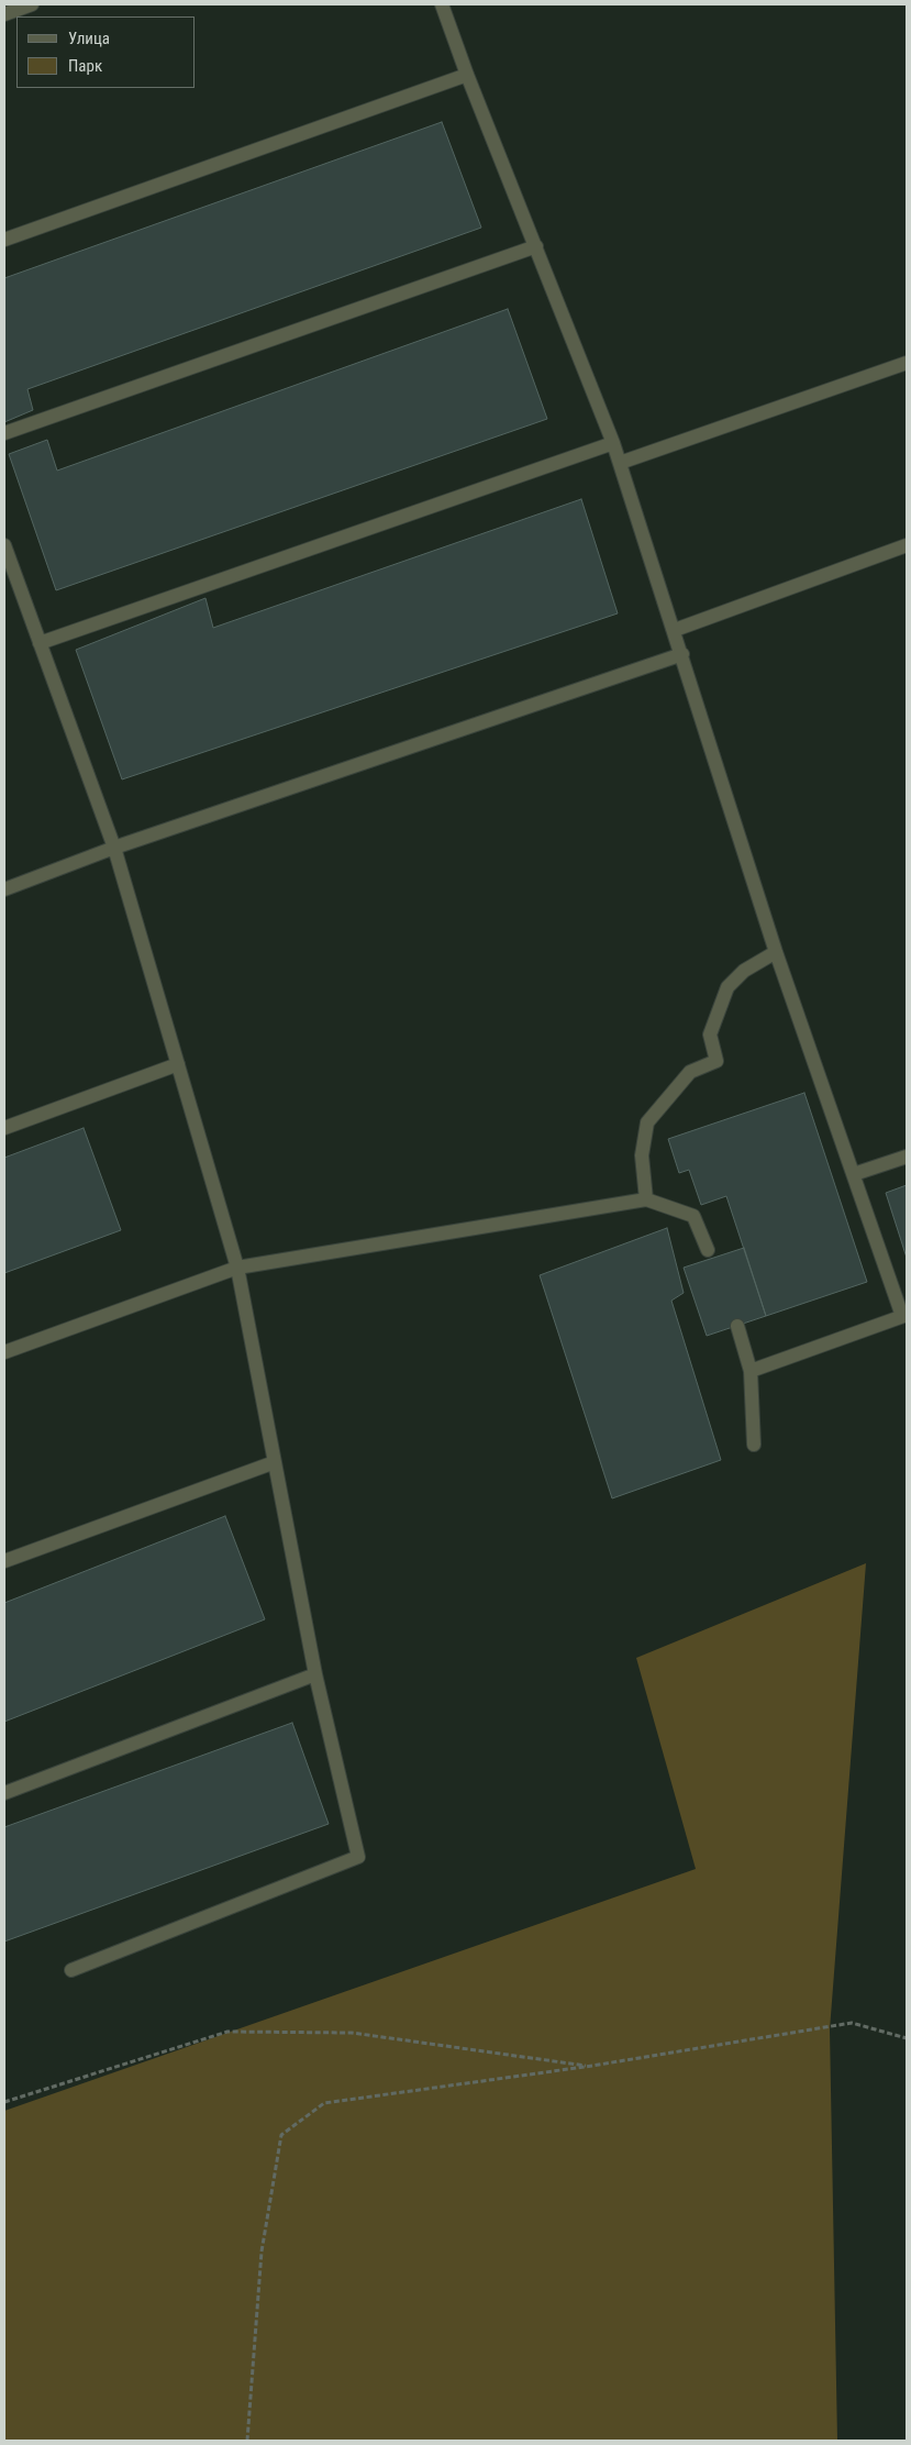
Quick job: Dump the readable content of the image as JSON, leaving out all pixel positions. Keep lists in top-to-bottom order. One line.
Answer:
{"legend":["Улица","Парк"]}
